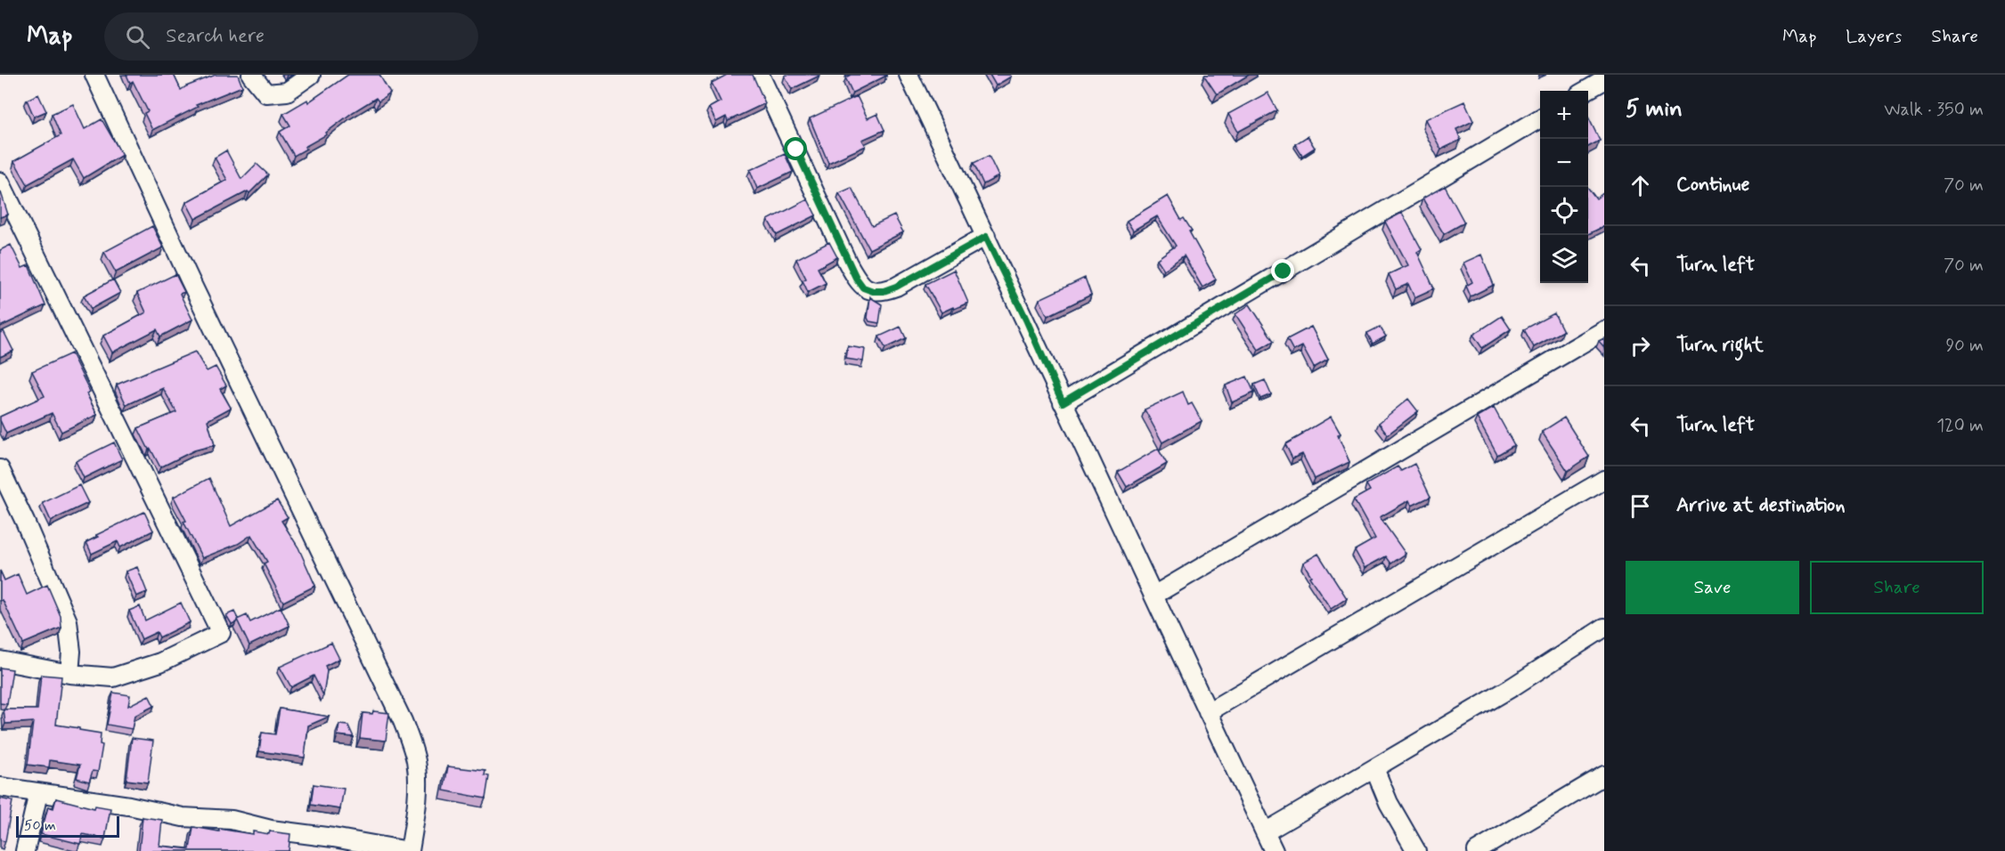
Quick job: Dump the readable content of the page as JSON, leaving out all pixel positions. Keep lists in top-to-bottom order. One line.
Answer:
{"scale_bar":"50 m","page":{"header":"Map","search":"Search here","nav":["Map","Layers","Share"],"heading":["5 min","Walk · 350 m"],"map_buttons":["+","−"],"list":[["Continue","70 m"],["Turn left","70 m"],["Turn right","90 m"],["Turn left","120 m"],"Arrive at destination"],"buttons":["Save","Share"],"scale":"50 m"}}
